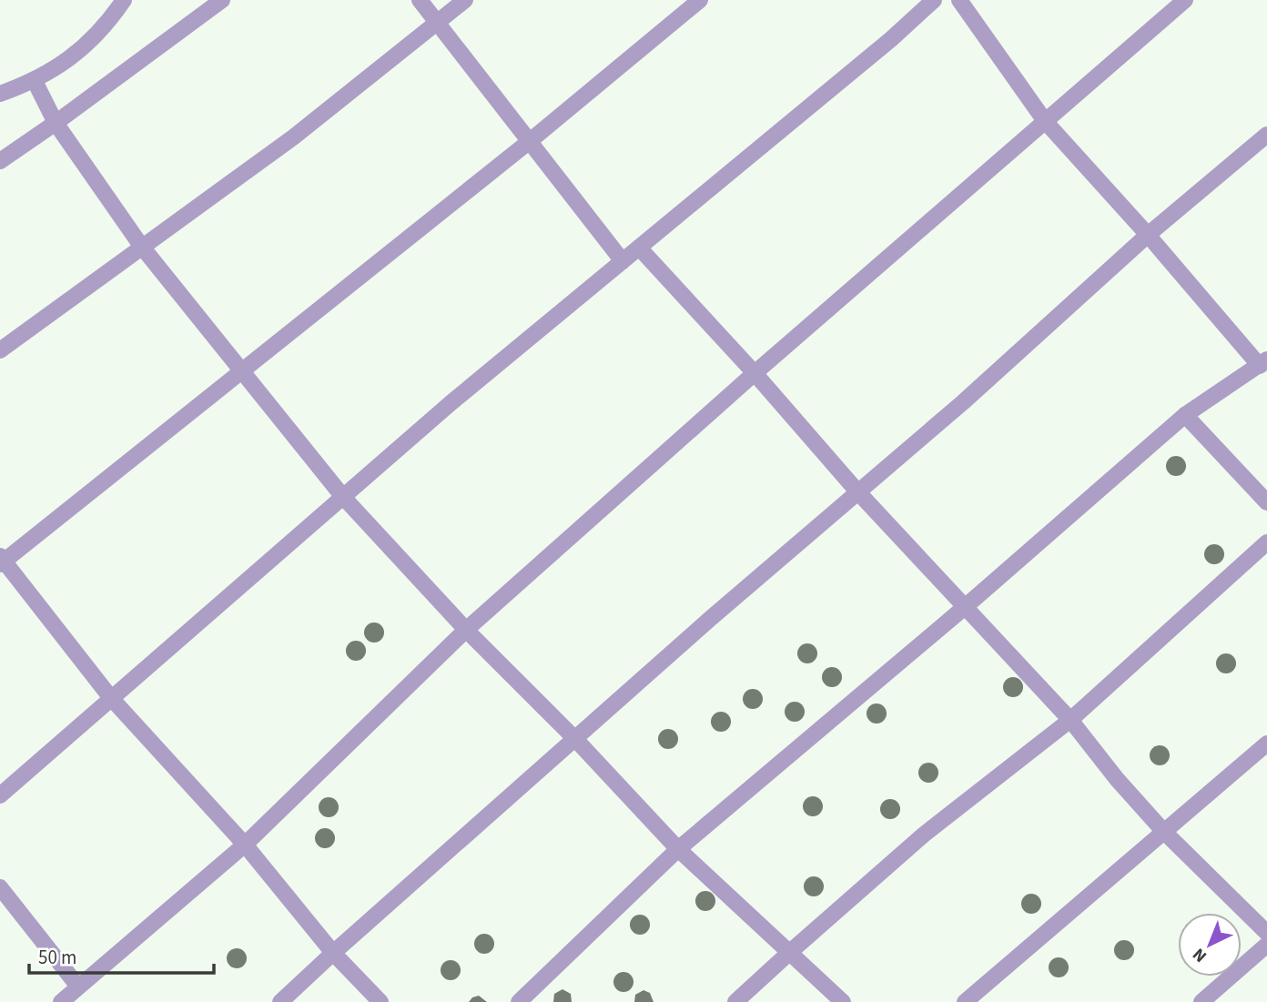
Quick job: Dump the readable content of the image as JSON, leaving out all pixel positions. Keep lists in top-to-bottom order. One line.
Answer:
{"scale_bar":"50 m","north":"bottom left"}
